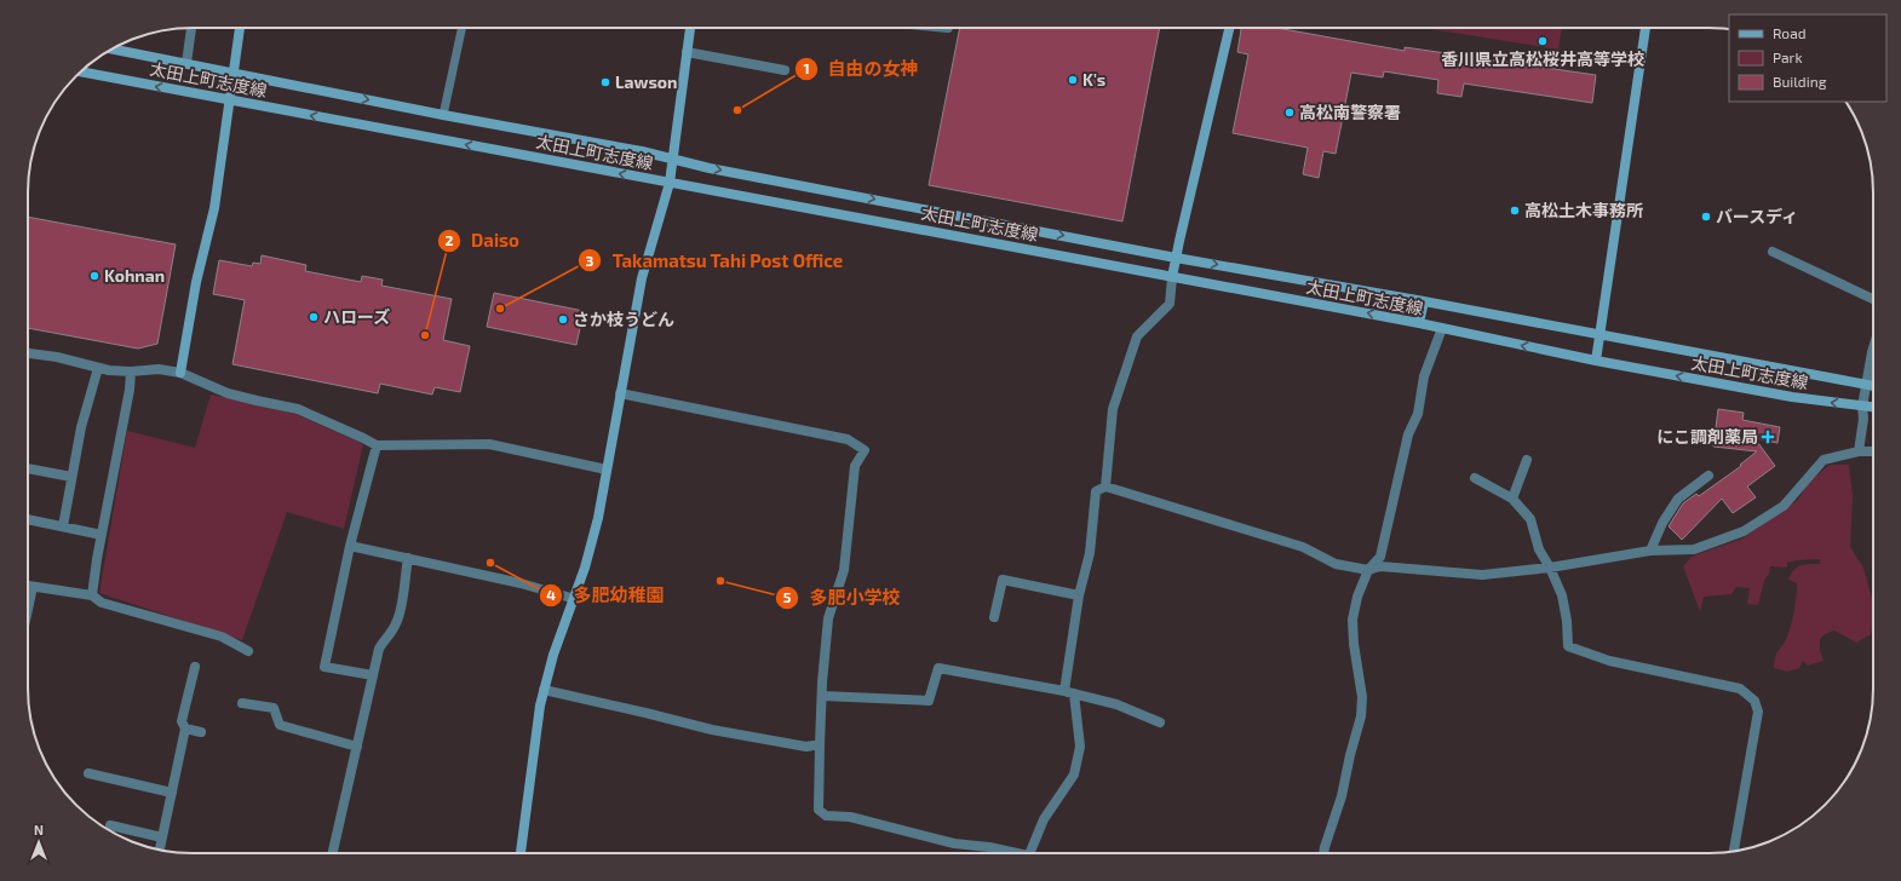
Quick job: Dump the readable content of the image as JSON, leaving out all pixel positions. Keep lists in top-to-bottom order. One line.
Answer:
{"streets":{"main road":["太田上町志度線"]},"places":{"other":["香川県立高松桜井高等学校","K's","Lawson","自由の女神","高松南警察署","高松土木事務所","バースディ","Kohnan","Takamatsu Tahi Post Office","ハローズ","さか枝うどん","Daiso","多肥幼稚園","多肥小学校"],"health":["にこ調剤薬局"]},"legend":["Road","Park","Building"],"north":"top"}
